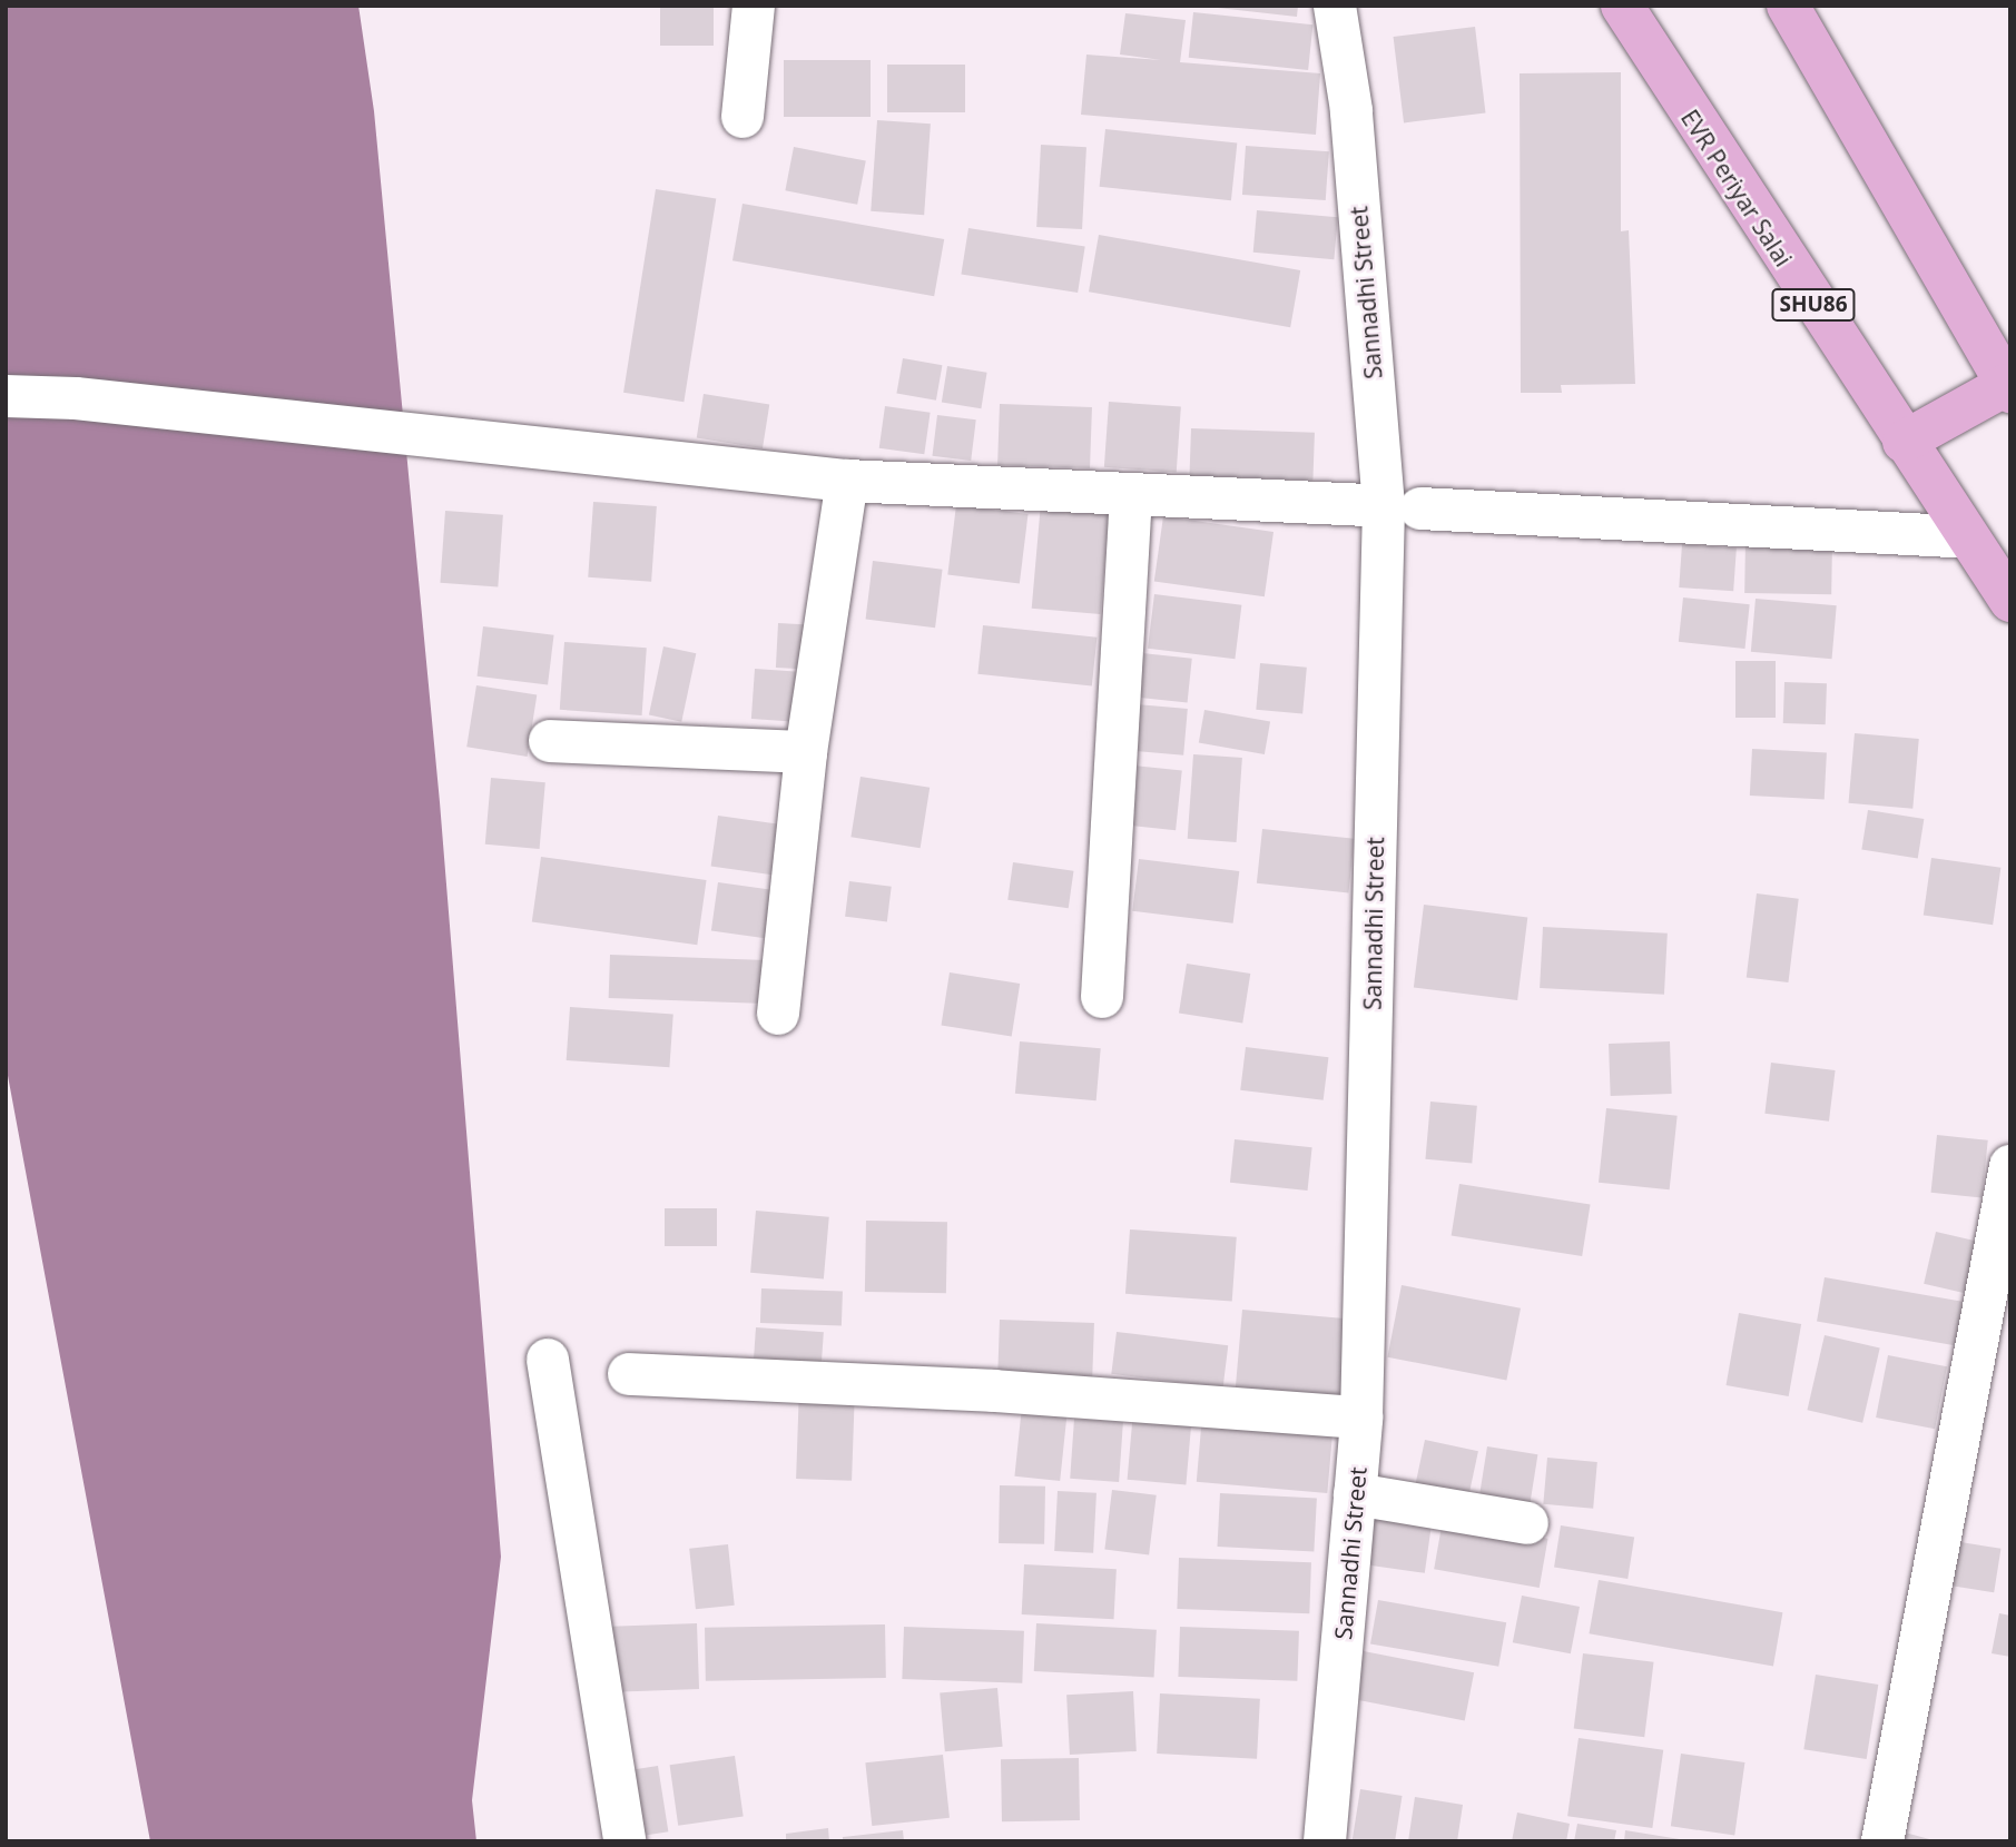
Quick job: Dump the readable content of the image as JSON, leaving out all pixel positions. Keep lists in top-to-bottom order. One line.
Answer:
{"streets":{"main road":["EVR Periyar Salai","SHU86"],"street":["Sannadhi Street"]}}
